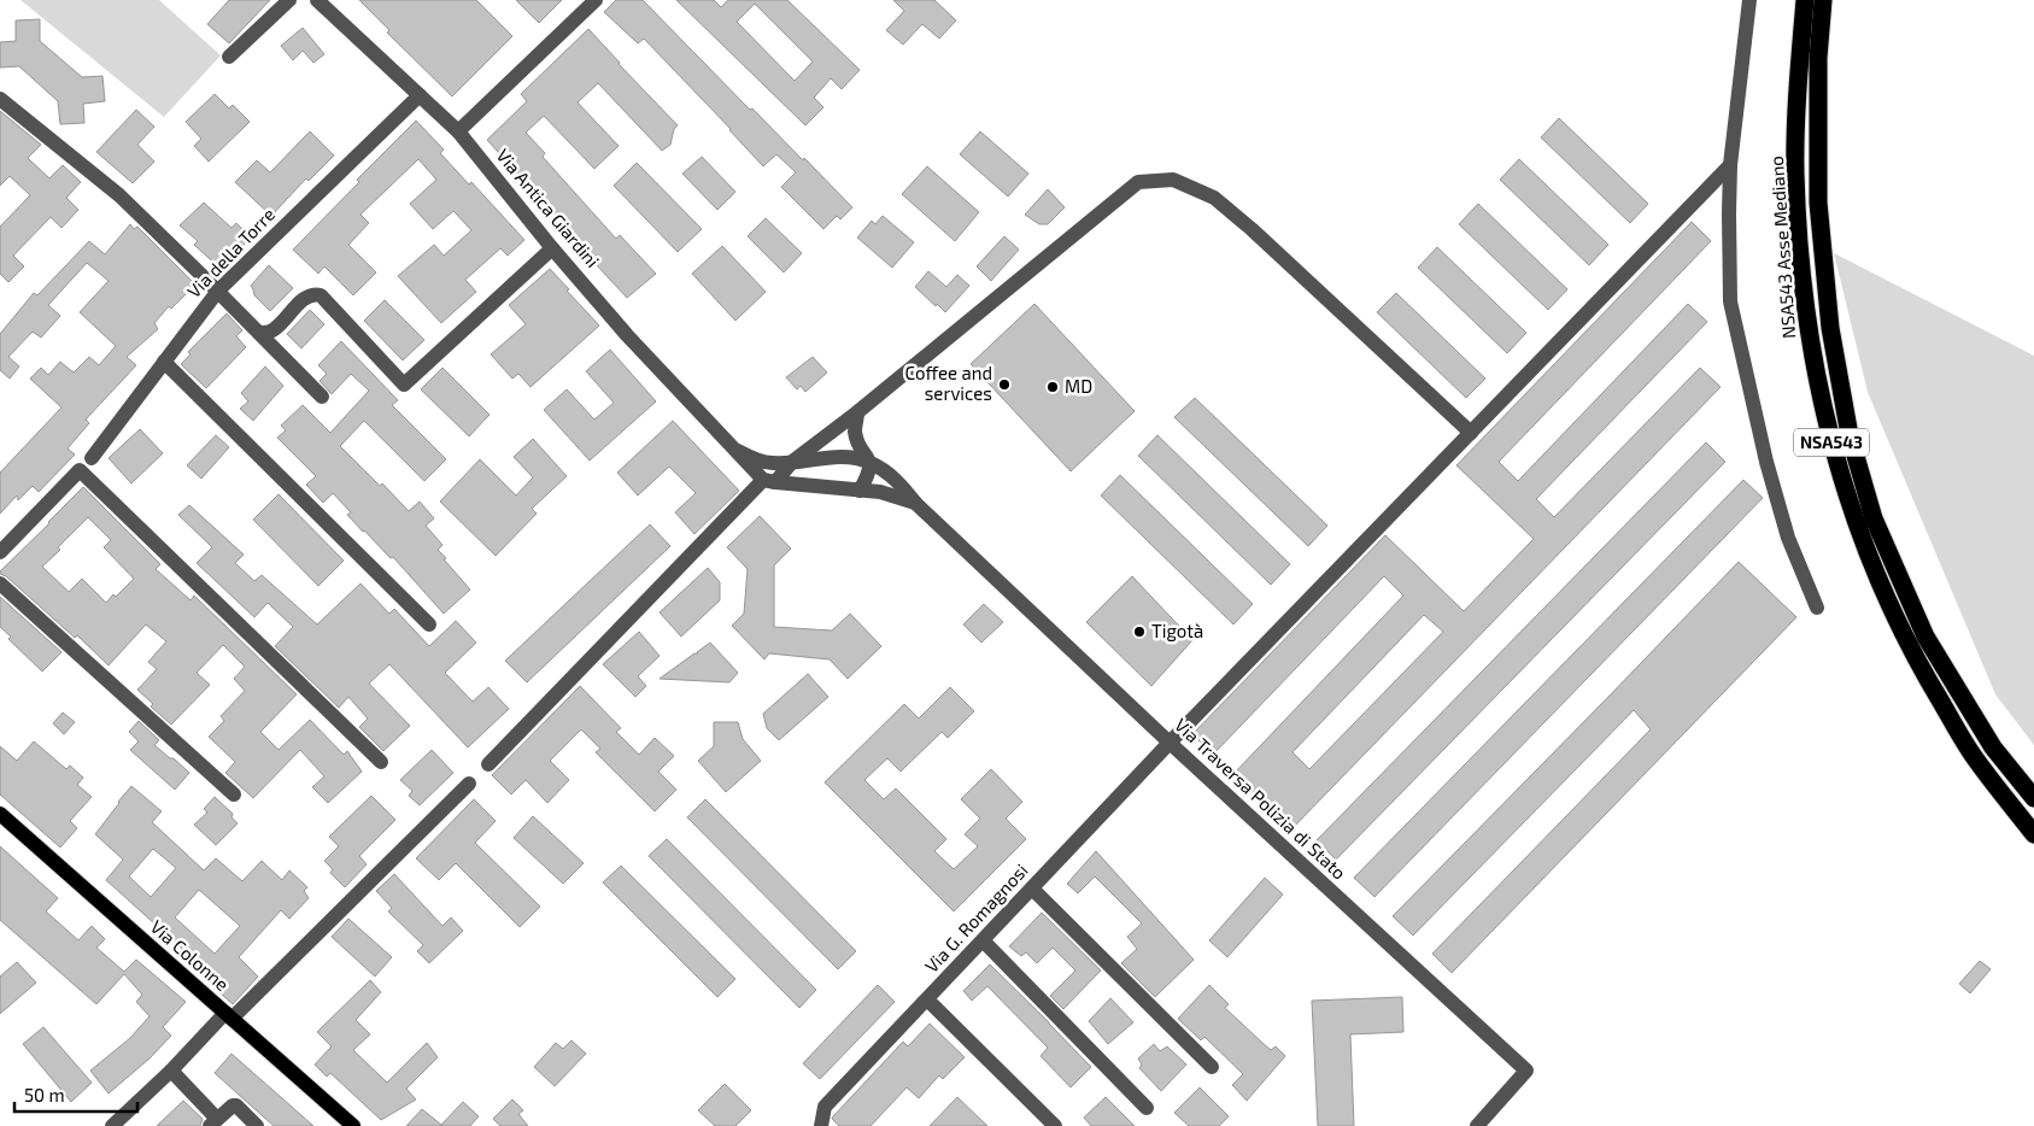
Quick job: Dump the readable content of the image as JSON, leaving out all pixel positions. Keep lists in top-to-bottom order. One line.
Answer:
{"streets":{"highway":["NSA543 Asse Mediano","NSA543"],"main road":["Via Colonne"],"street":["Via Antica Giardini","Via della Torre","Via Traversa Polizia di Stato","Via G. Romagnosi"]},"crossings":[["Via Antica Giardini","Via della Torre"],["Via Antica Giardini","Via Traversa Polizia di Stato"],["Via Traversa Polizia di Stato","Via G. Romagnosi"]],"places":["Coffee and services","MD","Tigotà"],"scale_bar":"50 m"}
